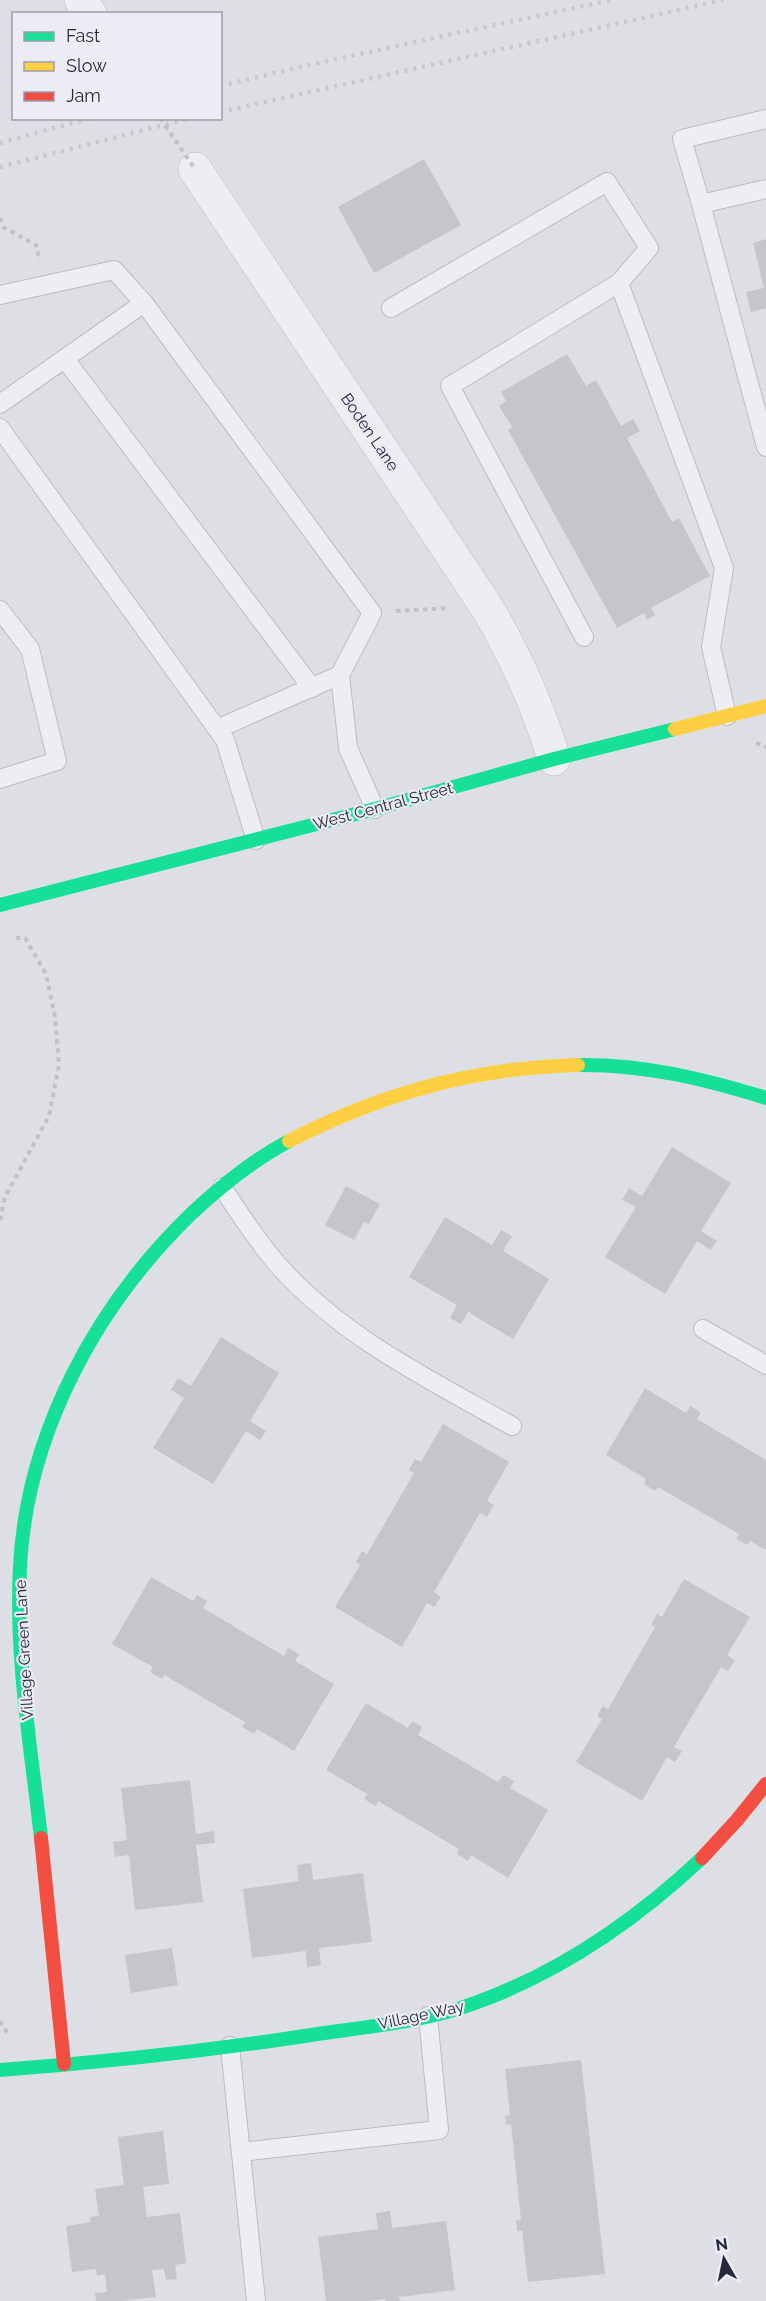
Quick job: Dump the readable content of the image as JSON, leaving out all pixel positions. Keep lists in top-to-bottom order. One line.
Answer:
{"streets":{"street":["Boden Lane","West Central Street","Village Green Lane","Village Way"]},"crossings":[["Boden Lane","West Central Street"],["Village Green Lane","Village Way"]],"legend":["Fast","Slow","Jam"],"north":"top"}
